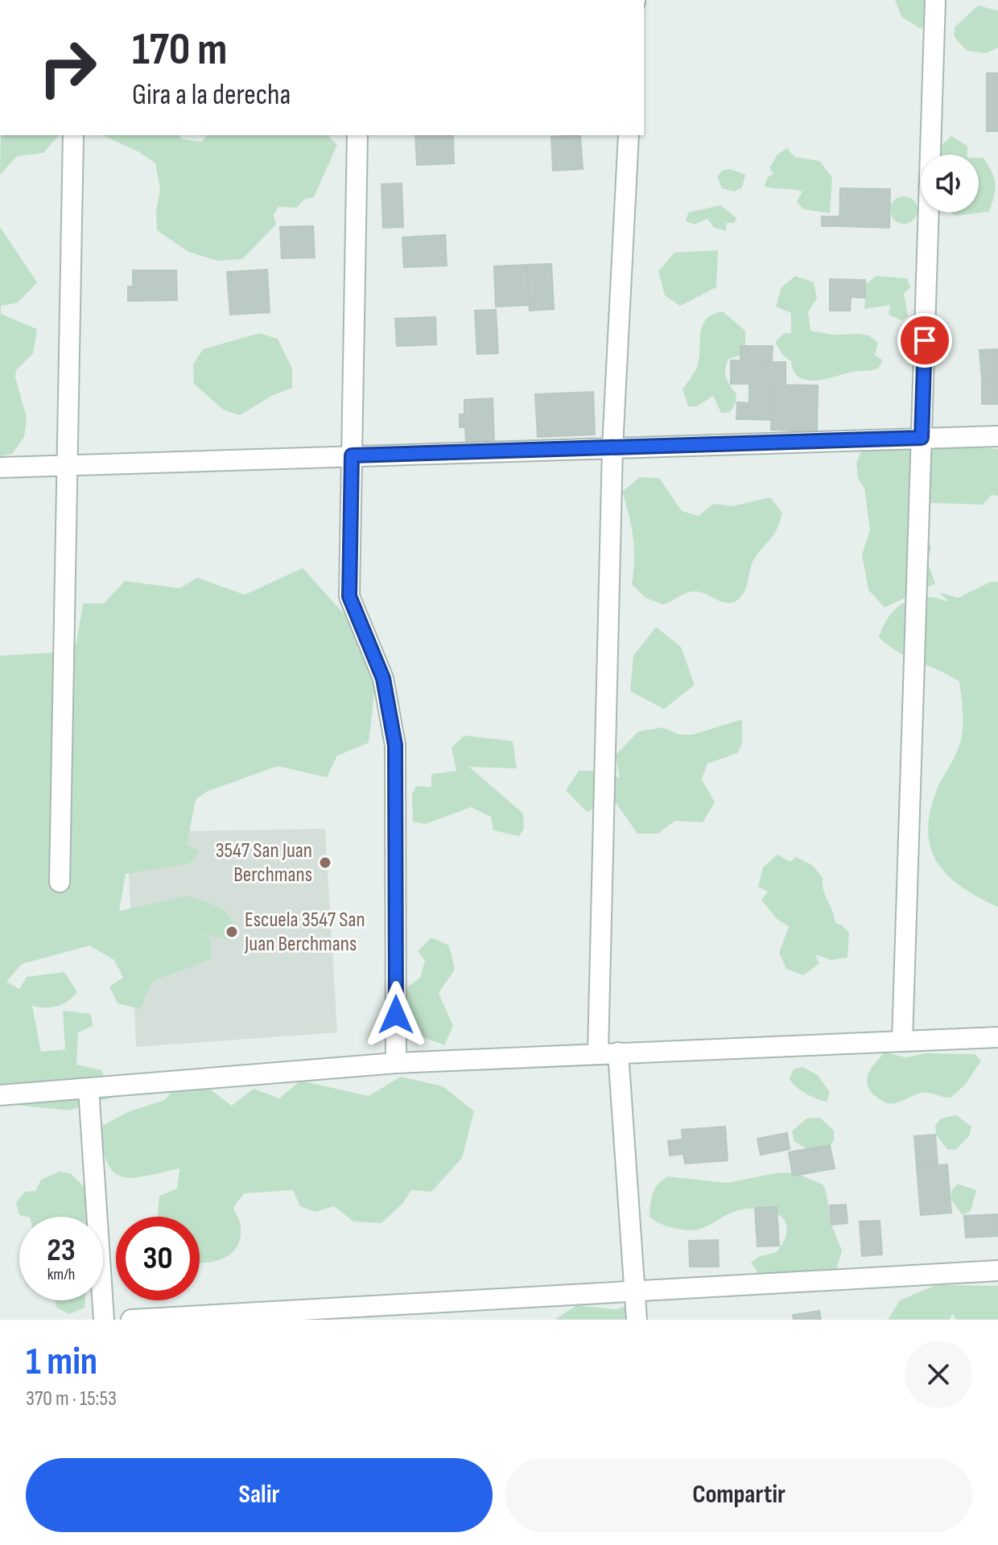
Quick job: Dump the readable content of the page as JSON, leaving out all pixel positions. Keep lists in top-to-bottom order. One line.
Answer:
{"places":["3547 San Juan Berchmans","Escuela 3547 San Juan Berchmans"],"page":{"turn":["170 m","Gira a la derecha"],"speed":"23 km/h","limit":"30","heading":["1 min","370 m · 15:53"],"buttons":["Salir","Compartir"]}}
